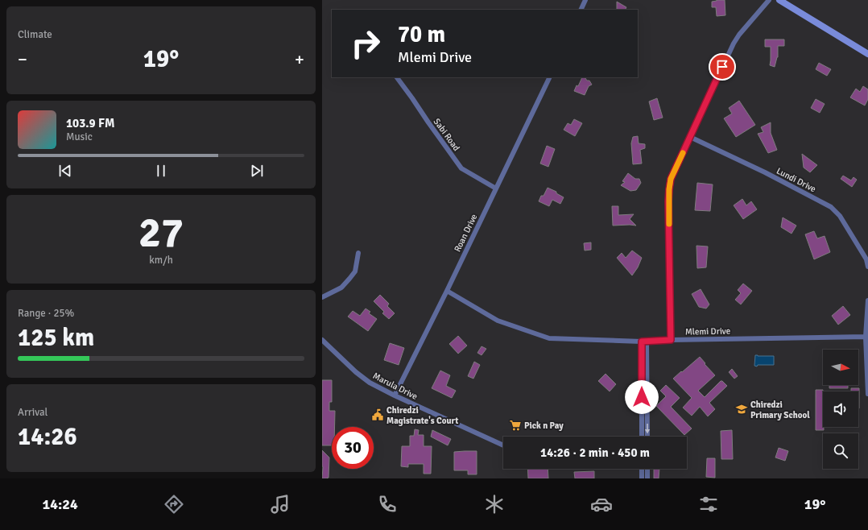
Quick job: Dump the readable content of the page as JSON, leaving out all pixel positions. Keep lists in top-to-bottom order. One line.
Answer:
{"streets":{"street":["Sabi Road","Lundi Drive","Roan Drive","Mlemi Drive","Marula Drive"]},"crossings":[["Sabi Road","Roan Drive"],["Roan Drive","Mlemi Drive"],["Roan Drive","Marula Drive"]],"places":{"school or university":["Chiredzi Primary School"],"public building":["Chiredzi Magistrate's Court"],"supermarket":["Pick n Pay"]},"north":"right","page":{"tile":["Climate",["27","km/h"],["Range · 25%","125 km"],["Arrival","14:26"]],"turn":["70 m","Mlemi Drive"],"heat":["−","19°","+"],"song":["103.9 FM","Music"],"limit":"30","trip":"14:26 · 2 min · 450 m","tabs":["14:24","19°"]}}
